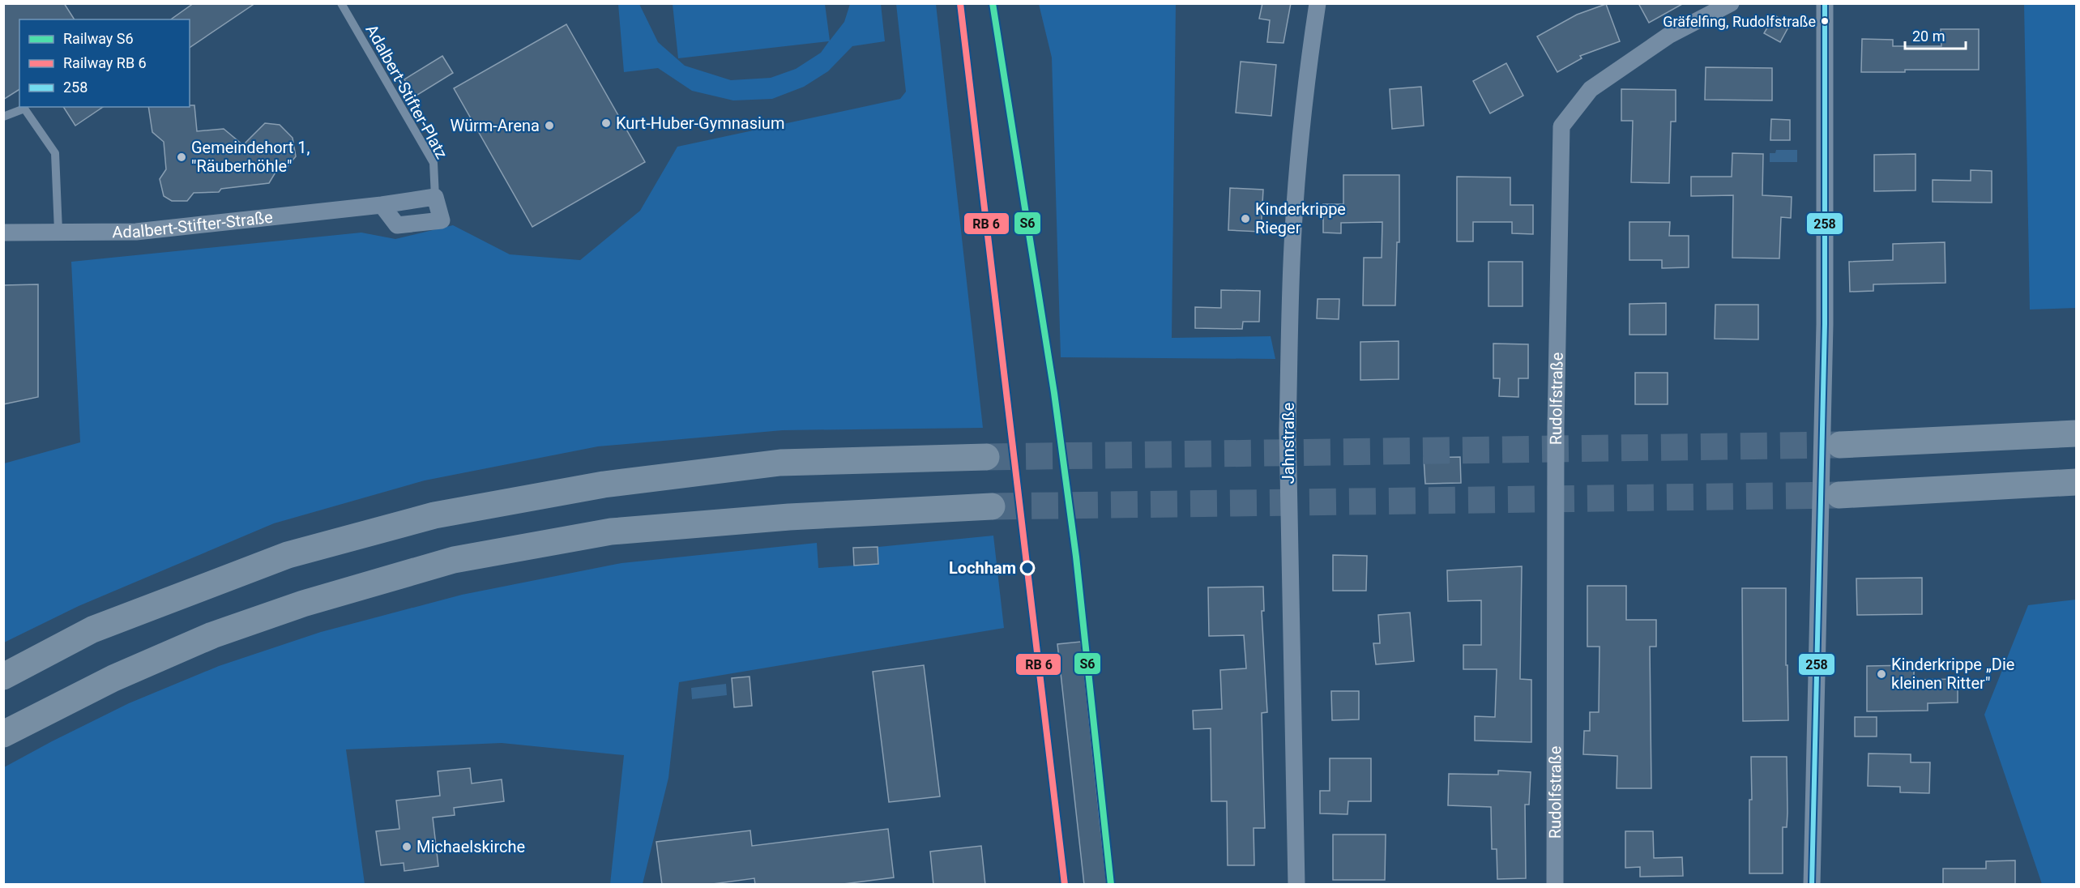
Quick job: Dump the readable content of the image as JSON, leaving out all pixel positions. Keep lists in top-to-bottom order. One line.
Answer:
{"streets":{"street":["Adalbert-Stifter-Straße","Rudolfstraße","Jahnstraße"],"lane":["Adalbert-Stifter-Platz"]},"crossings":[["Adalbert-Stifter-Platz","Adalbert-Stifter-Straße"]],"places":["Gräfelfing, Rudolfstraße","Kurt-Huber-Gymnasium","Würm-Arena","Gemeindehort 1, \"Räuberhöhle\"","Kinderkrippe Rieger","Lochham","Kinderkrippe „Die kleinen Ritter\"","Michaelskirche"],"lines":["rail line S6","transit line 258"],"legend":["Railway S6","Railway RB 6","258"],"scale_bar":"20 m"}
